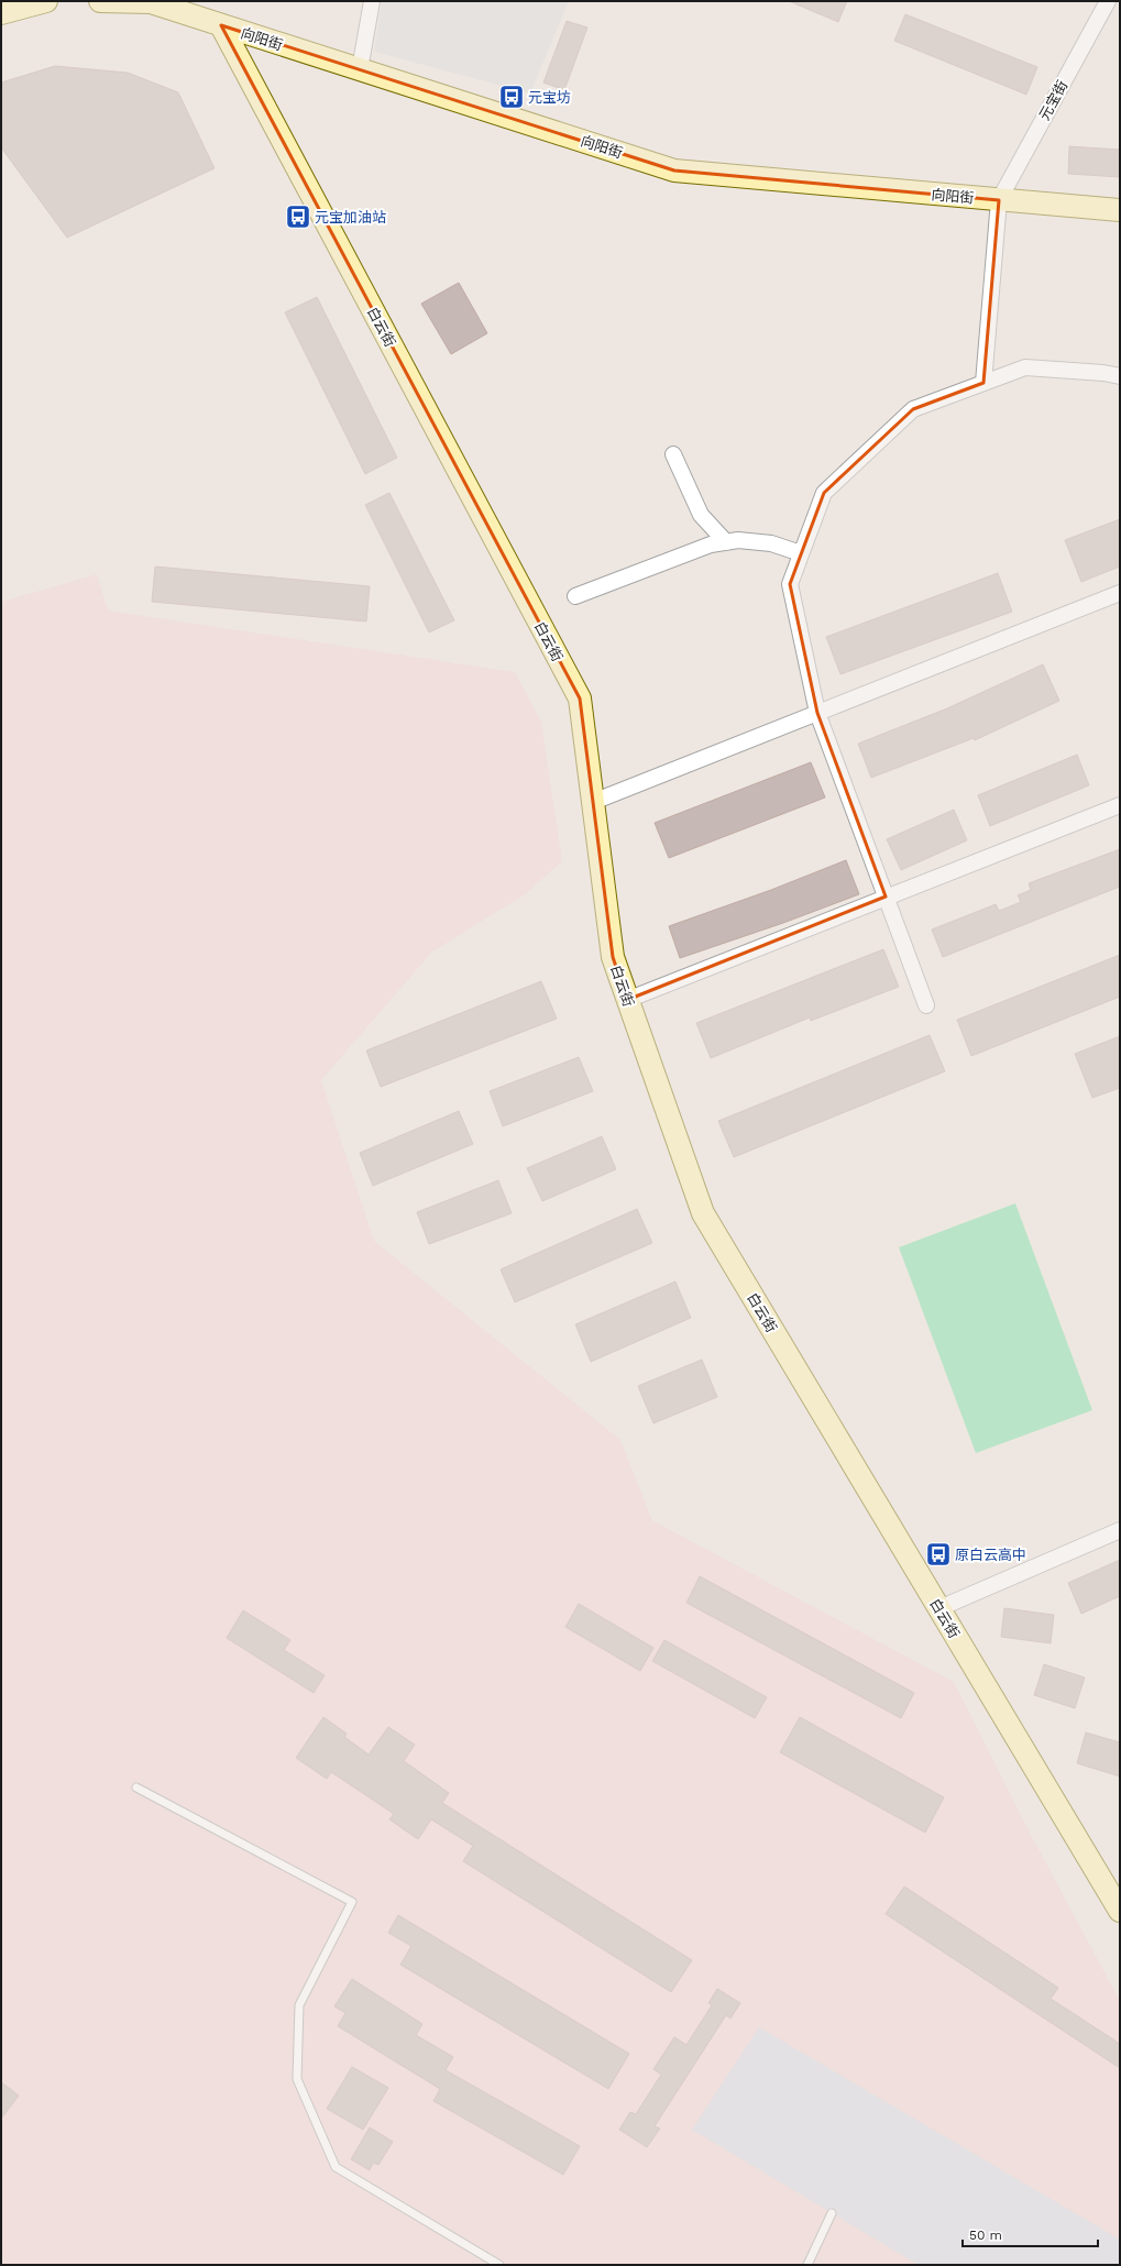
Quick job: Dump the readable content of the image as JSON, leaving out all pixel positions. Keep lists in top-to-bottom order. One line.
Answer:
{"streets":{"main road":["向阳街","白云街"],"street":["元宝街"]},"crossings":[["向阳街","元宝街"],["向阳街","白云街"]],"places":{"bus stop":["元宝坊","元宝加油站","原白云高中"]},"scale_bar":"50 m"}
